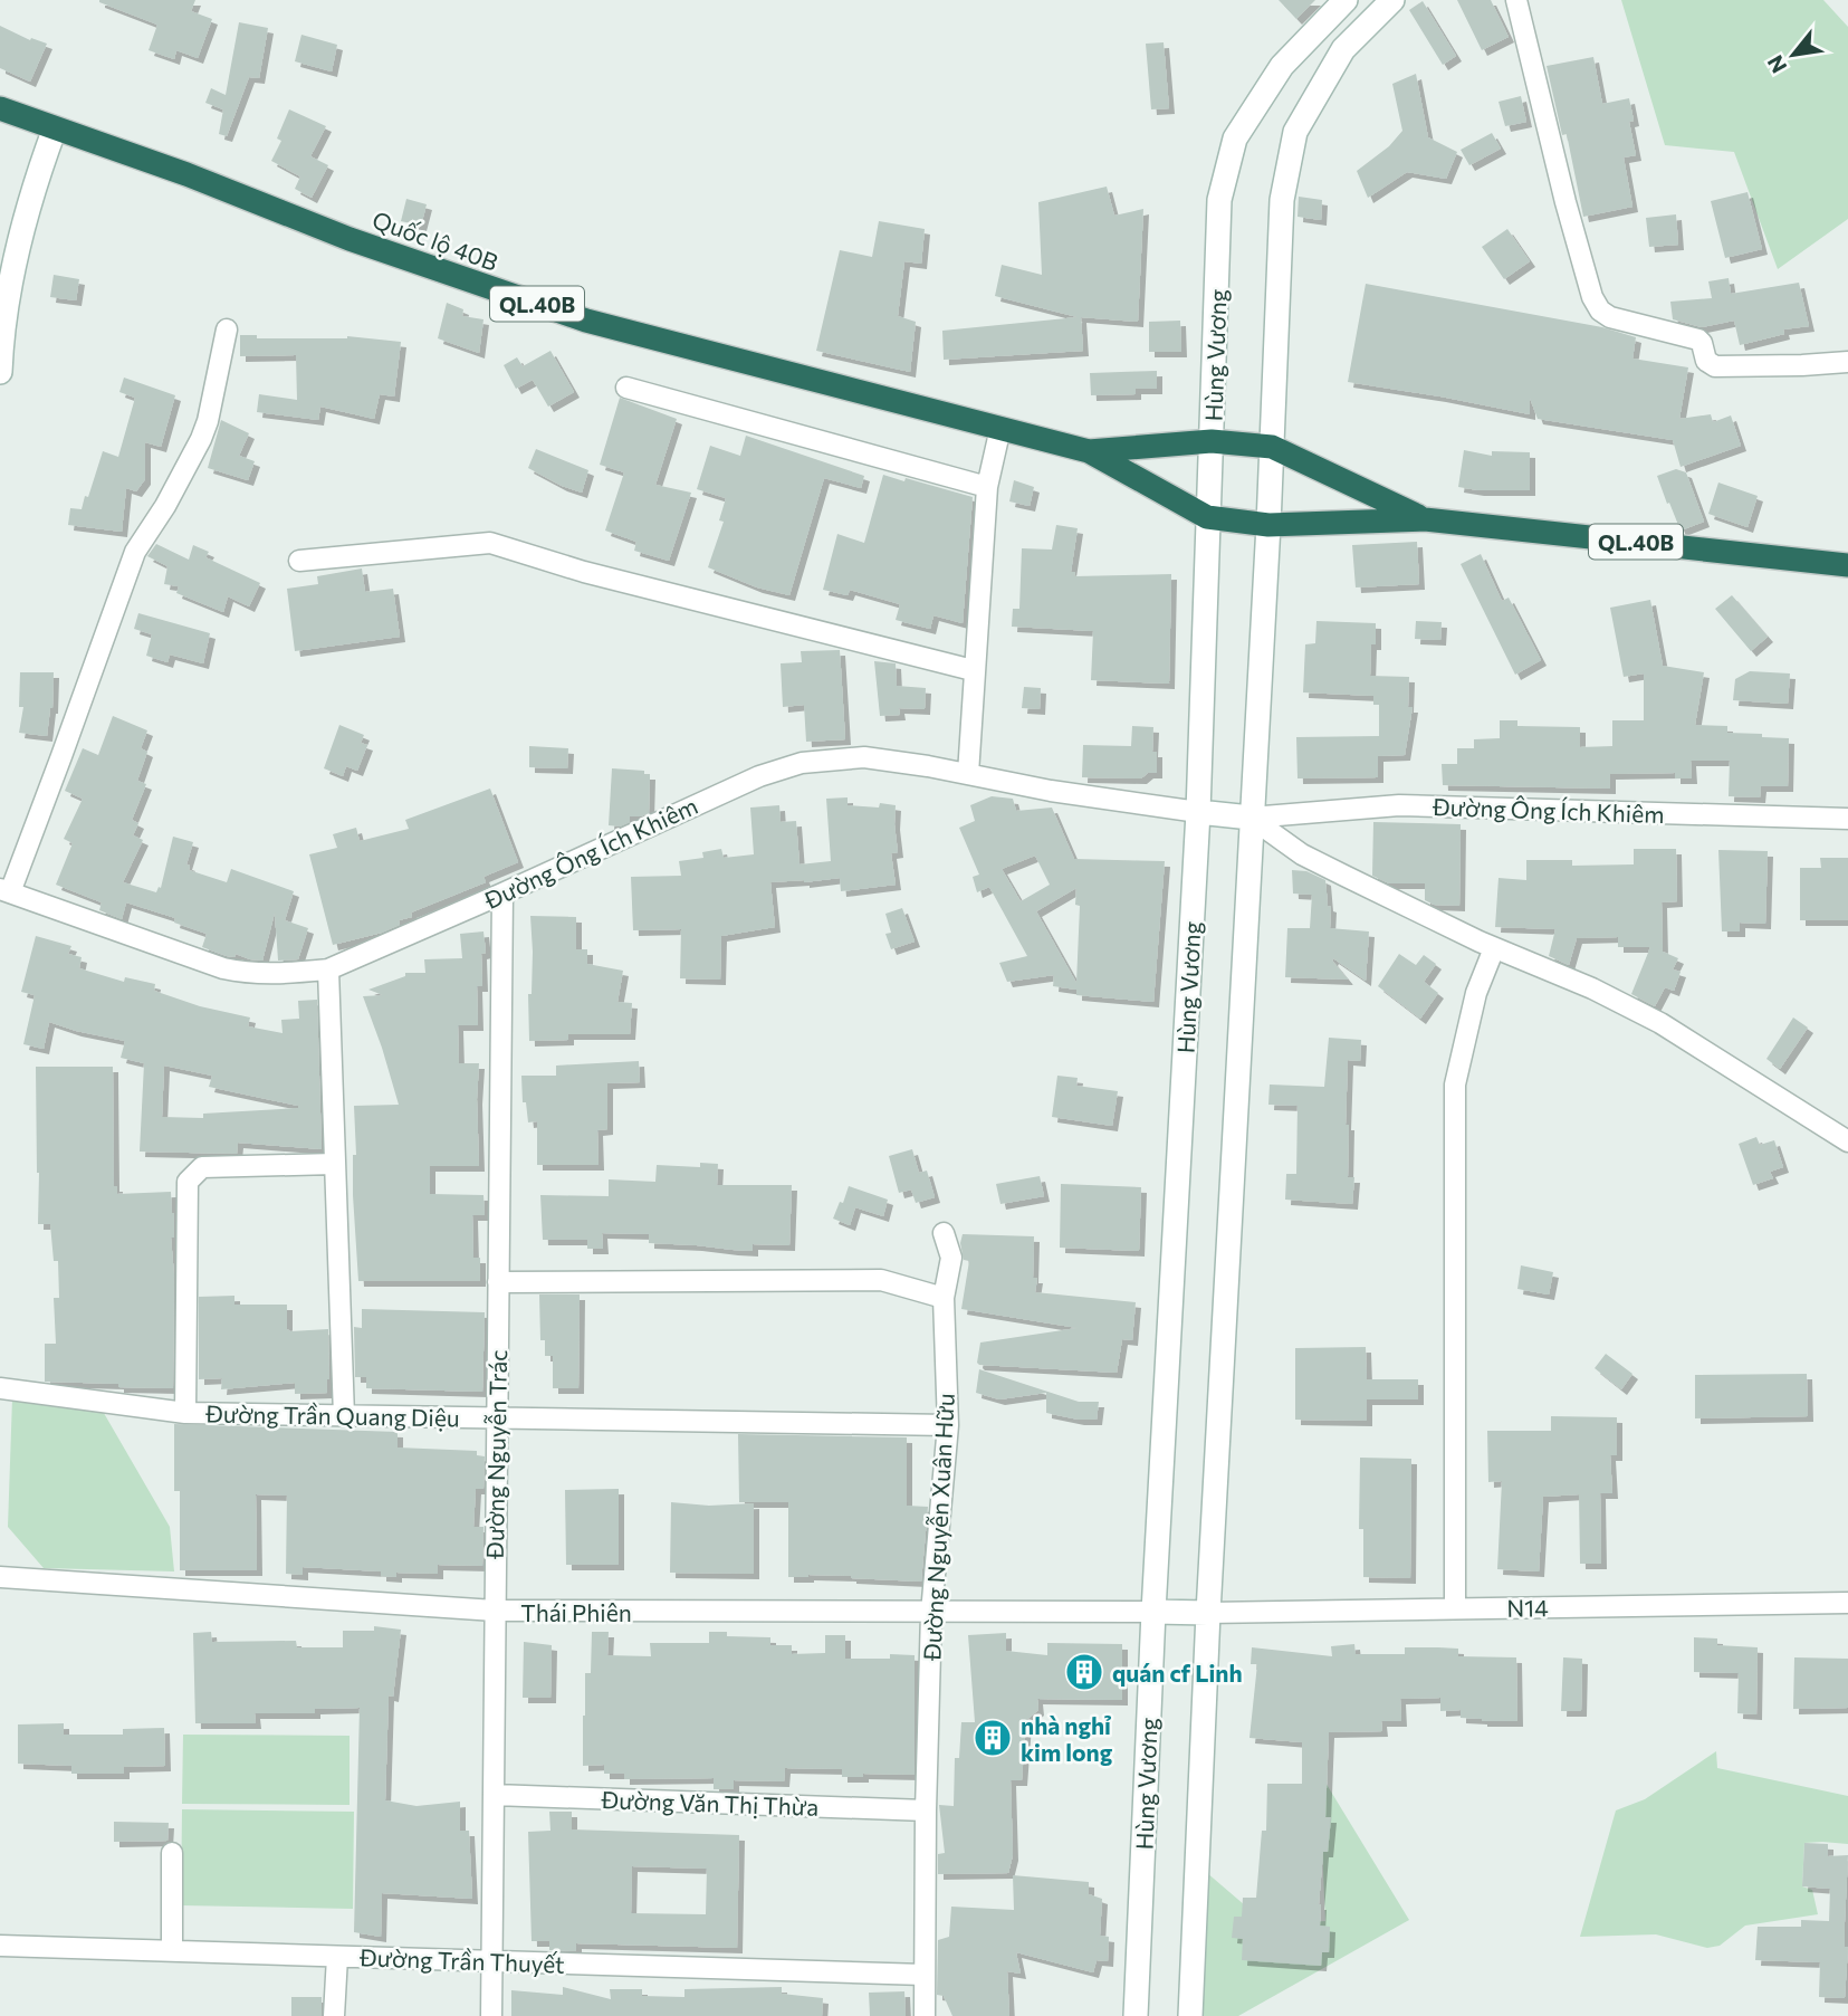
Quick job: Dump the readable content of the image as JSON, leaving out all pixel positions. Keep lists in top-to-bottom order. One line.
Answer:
{"streets":{"highway":["Quốc lộ 40B","QL.40B"],"main road":["Hùng Vương"],"street":["Đường Ông Ích Khiêm","Đường Trần Quang Diệu","Đường Nguyễn Trác","Đường Nguyễn Xuân Hữu","N14","Thái Phiên","Đường Văn Thị Thừa","Đường Trần Thuyết"]},"crossings":[["Hùng Vương","Đường Ông Ích Khiêm"],["Hùng Vương","Thái Phiên"],["Đường Ông Ích Khiêm","Đường Nguyễn Trác"],["Đường Trần Quang Diệu","Đường Nguyễn Trác"],["Đường Trần Quang Diệu","Đường Nguyễn Xuân Hữu"],["Đường Nguyễn Trác","Thái Phiên"],["Đường Nguyễn Trác","Đường Văn Thị Thừa"],["Đường Nguyễn Trác","Đường Trần Thuyết"],["Đường Nguyễn Xuân Hữu","Thái Phiên"],["Đường Nguyễn Xuân Hữu","Đường Văn Thị Thừa"],["Đường Nguyễn Xuân Hữu","Đường Trần Thuyết"]],"places":{"building":["quán cf Linh","nhà nghỉ kim long"]},"north":"bottom left"}
